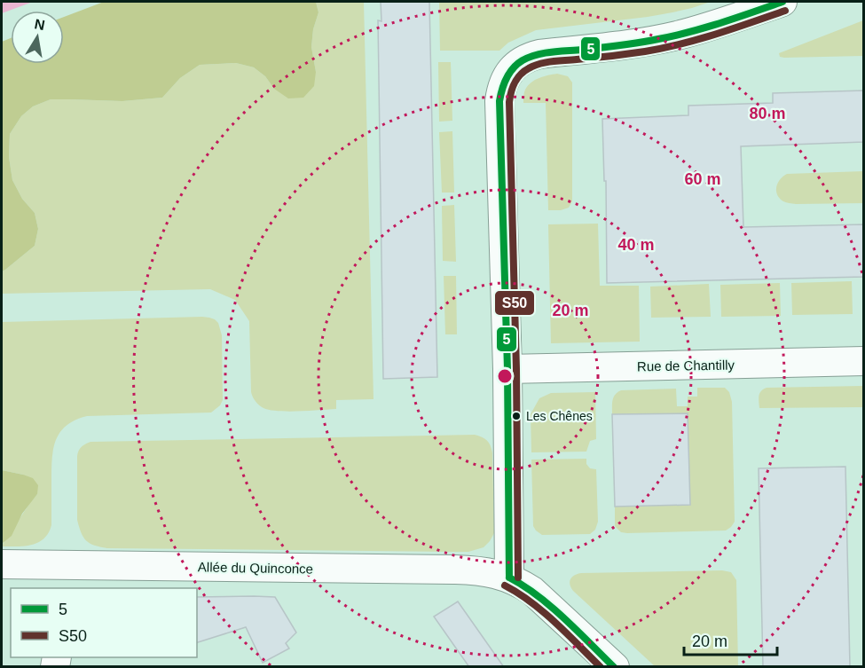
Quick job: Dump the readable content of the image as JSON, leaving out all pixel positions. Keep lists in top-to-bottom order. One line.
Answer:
{"streets":{"street":["Rue de Chantilly","Allée du Quinconce"]},"places":["Les Chênes"],"lines":["transit line 5","transit line S50"],"legend":["5","S50"],"scale_bar":"20 m","north":"top","rings":["80 m","60 m","40 m","20 m"]}
